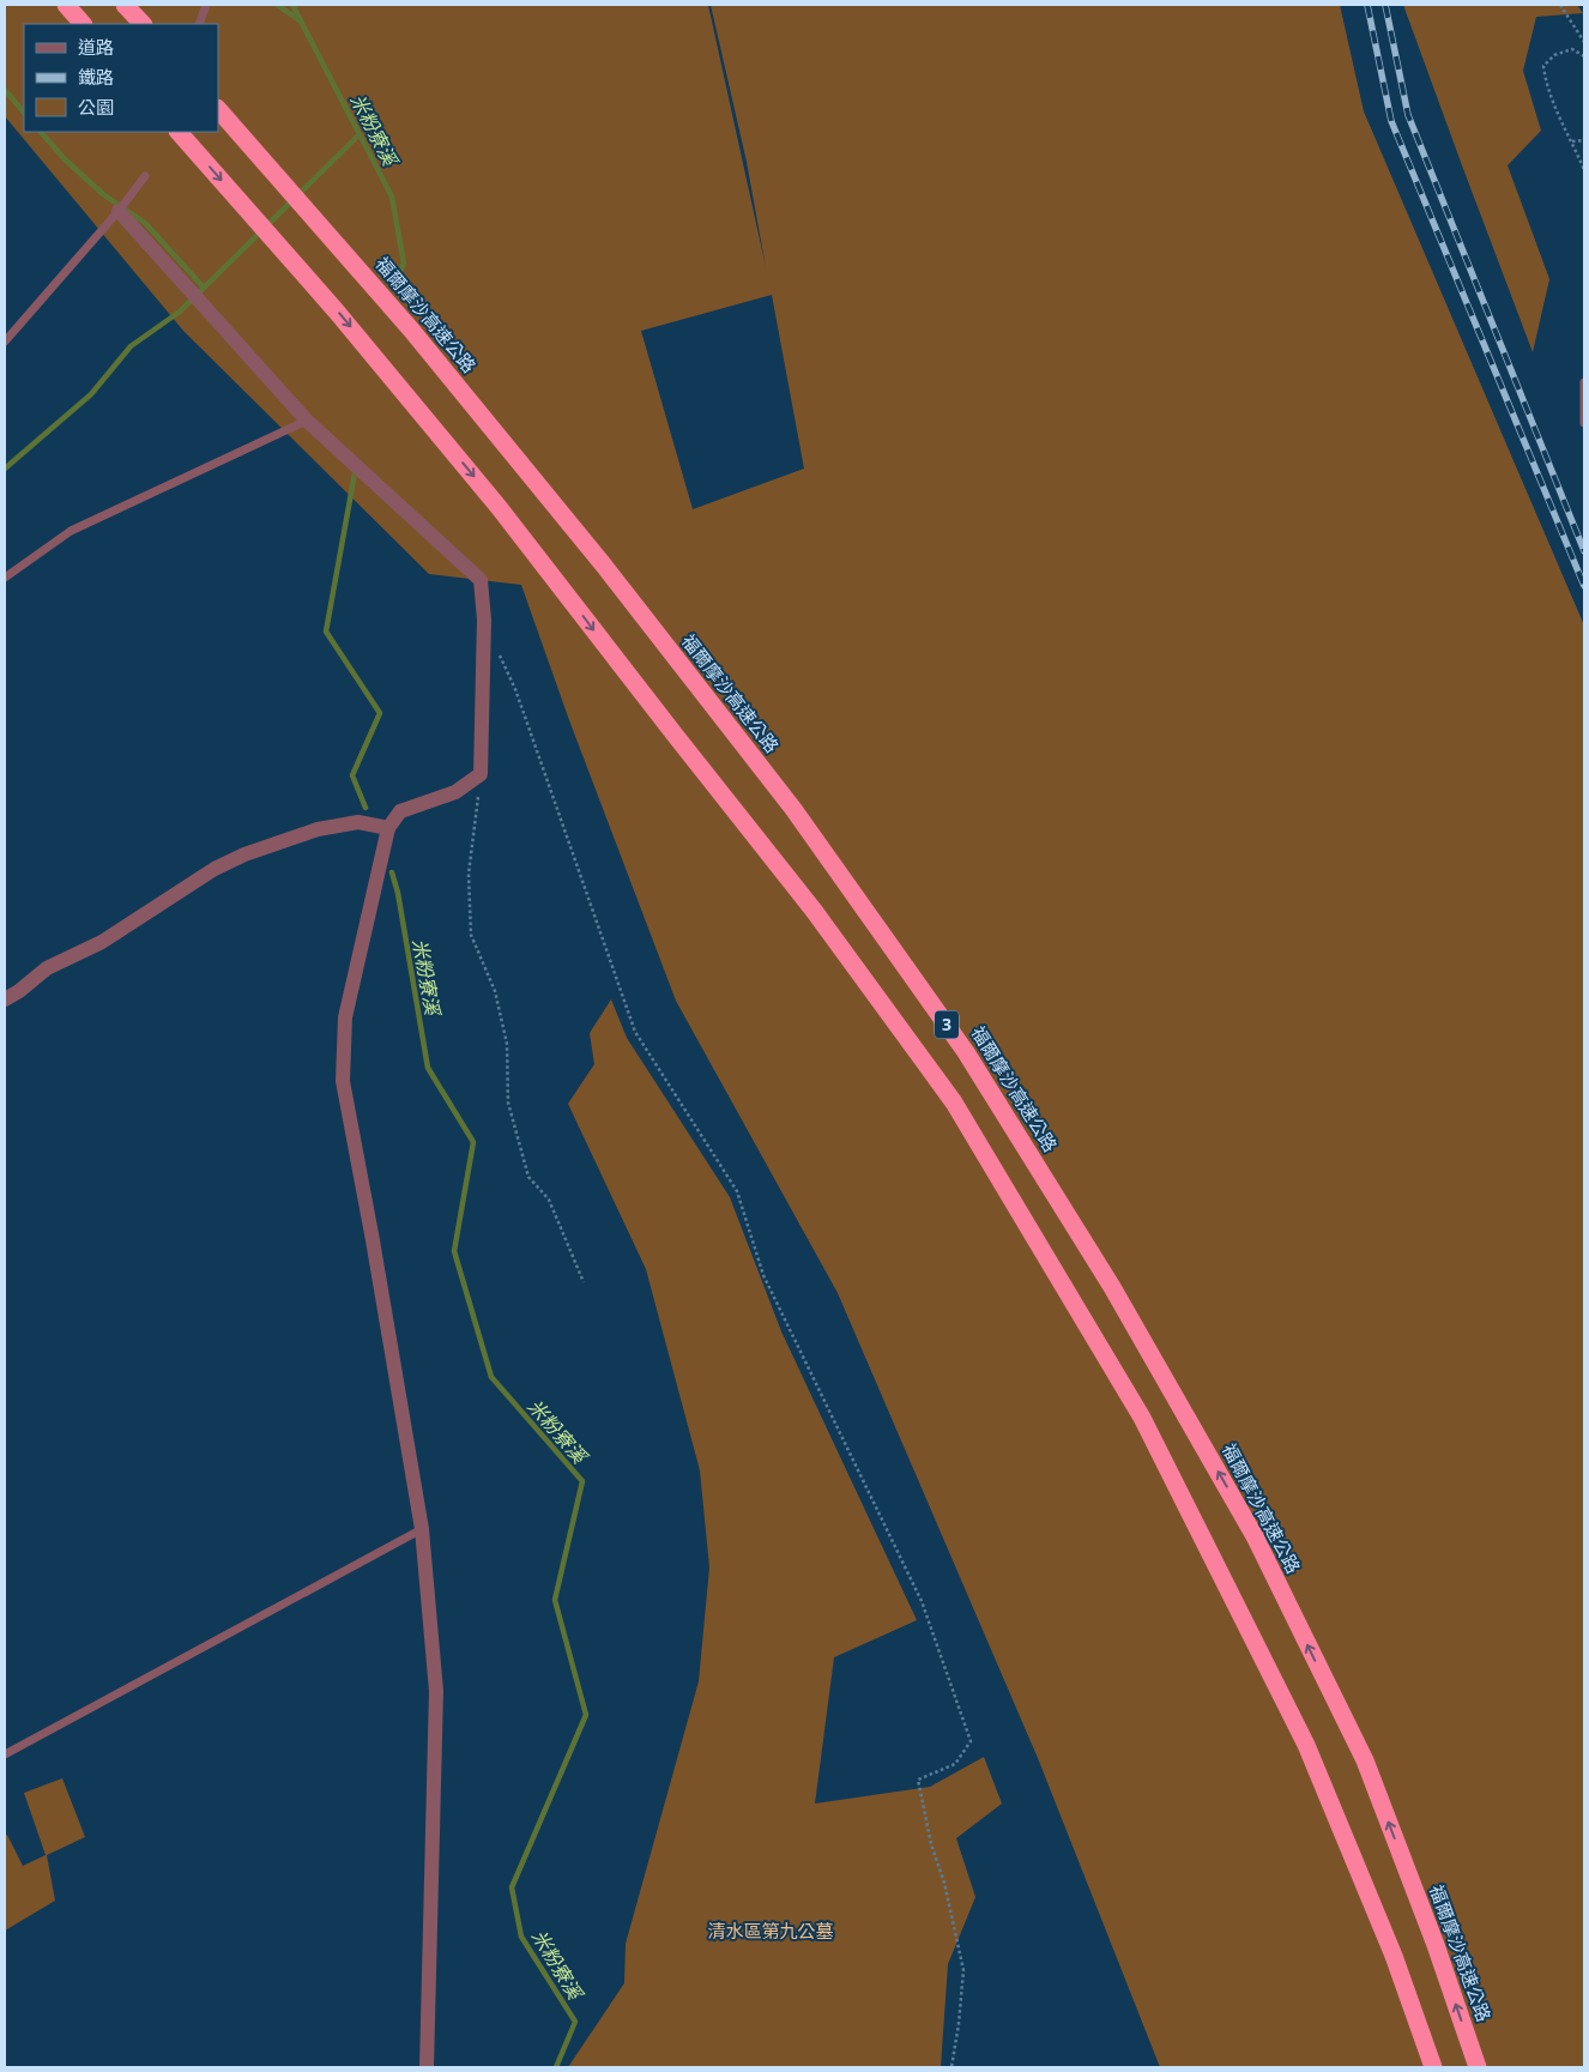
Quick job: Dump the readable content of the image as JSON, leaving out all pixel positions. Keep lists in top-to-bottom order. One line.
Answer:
{"streets":{"highway":["福爾摩沙高速公路","3"]},"water":["米粉寮溪"],"parks":["清水區第九公墓"],"legend":["道路","鐵路","公園"]}
